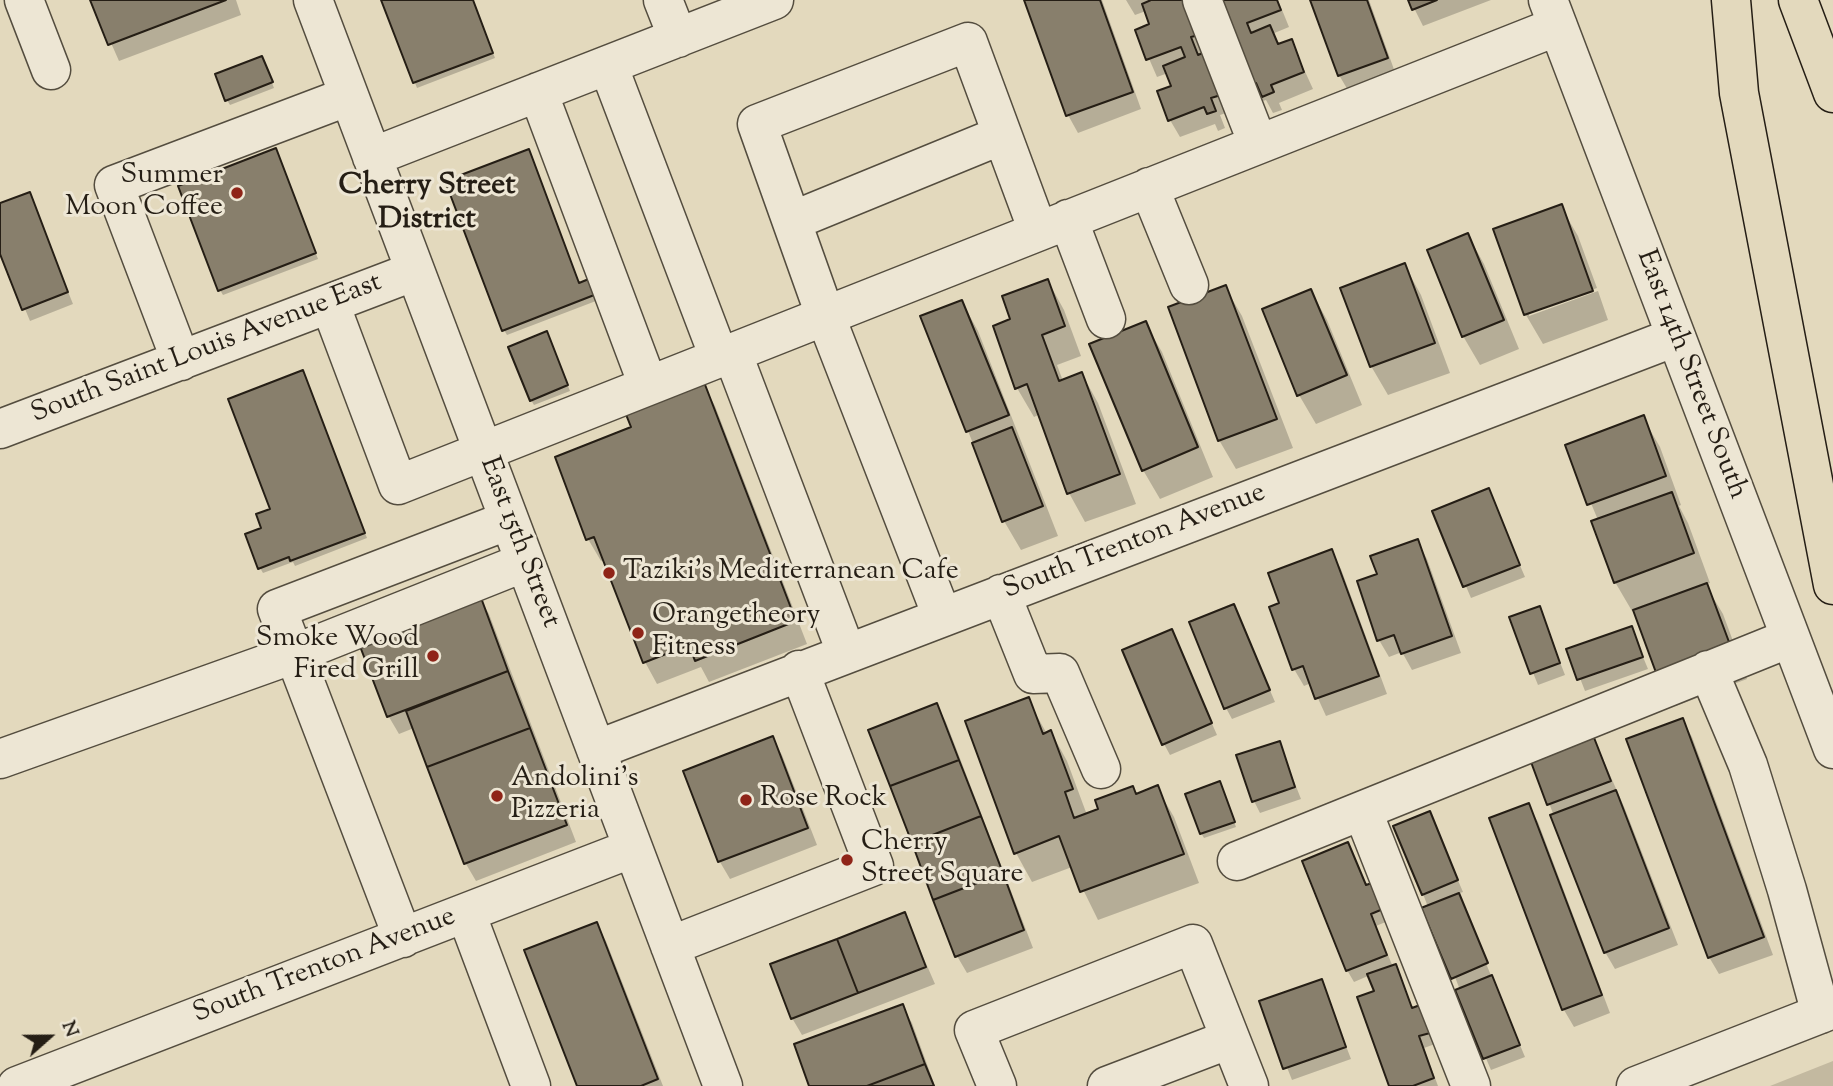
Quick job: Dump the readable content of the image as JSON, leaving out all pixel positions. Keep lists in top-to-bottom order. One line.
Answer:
{"streets":{"street":["South Saint Louis Avenue East","East 14th Street South","East 15th Street","South Trenton Avenue"]},"crossings":[["South Saint Louis Avenue East","East 15th Street"],["East 14th Street South","South Trenton Avenue"],["East 15th Street","South Trenton Avenue"]],"districts":["Cherry Street District"],"places":["Summer Moon Coffee","Taziki's Mediterranean Cafe","Orangetheory Fitness","Smoke Wood Fired Grill","Andolini's Pizzeria","Rose Rock","Cherry Street Square"],"north":"right"}
